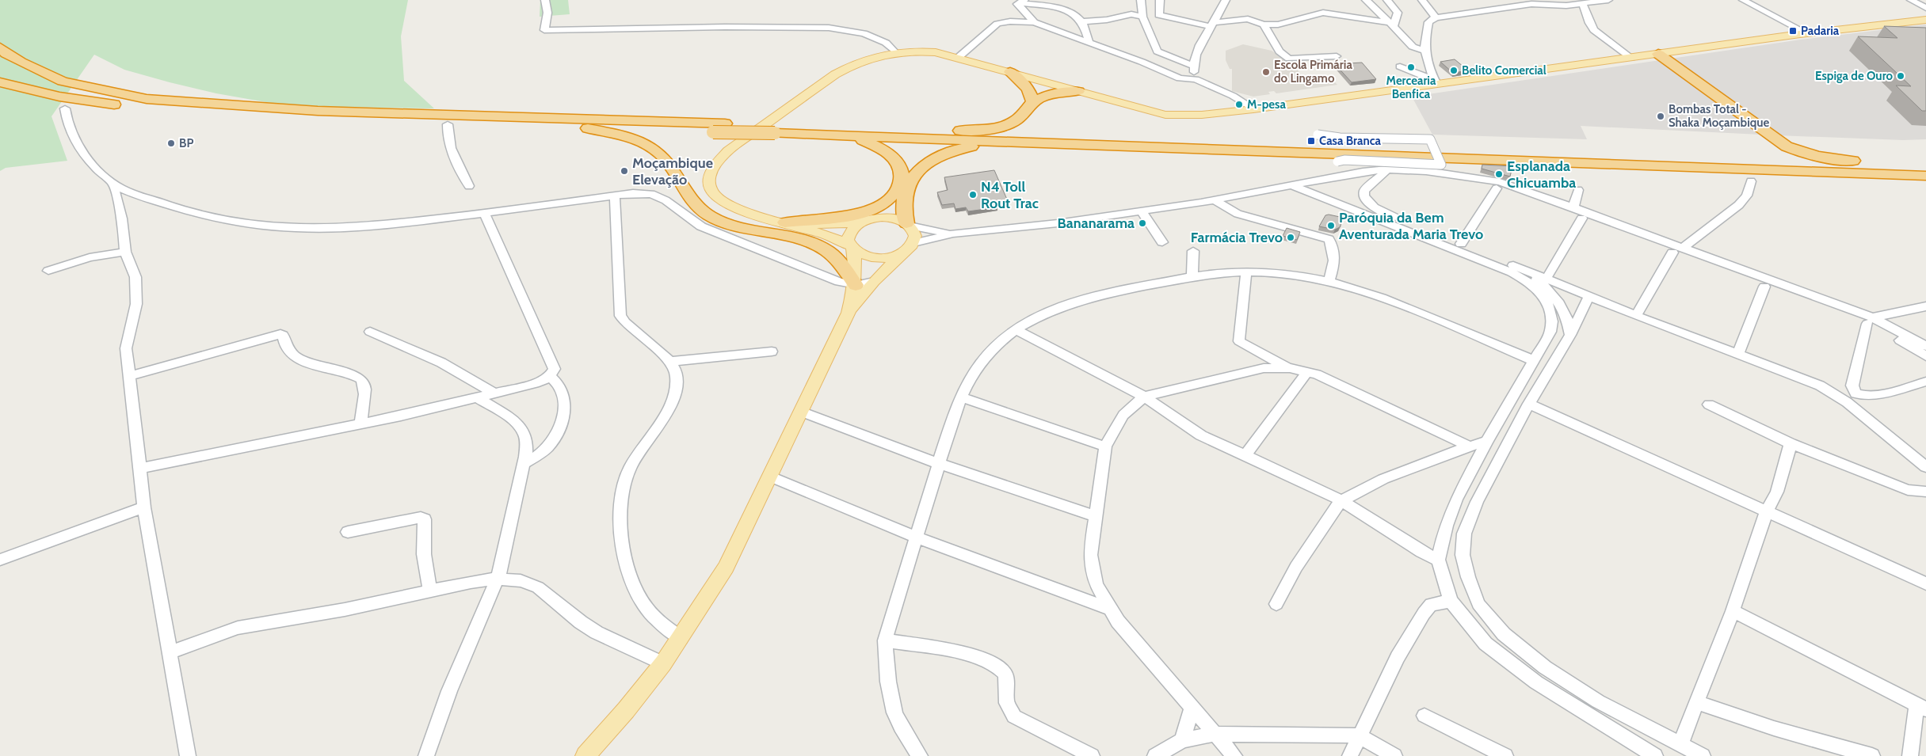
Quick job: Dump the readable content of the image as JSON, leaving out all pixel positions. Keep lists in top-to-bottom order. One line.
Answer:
{"places":{"transit":["Padaria","Casa Branca"],"other":["Mercearia Benfica","Belito Comercial","Escola Primária do Lingamo","Espiga de Ouro","M-pesa","Bombas Total - Shaka Moçambique","BP","Moçambique Elevação","Esplanada Chicuamba","N4 Toll Rout Trac","Bananarama","Paróquia da Bem Aventurada Maria Trevo","Farmácia Trevo"]}}
